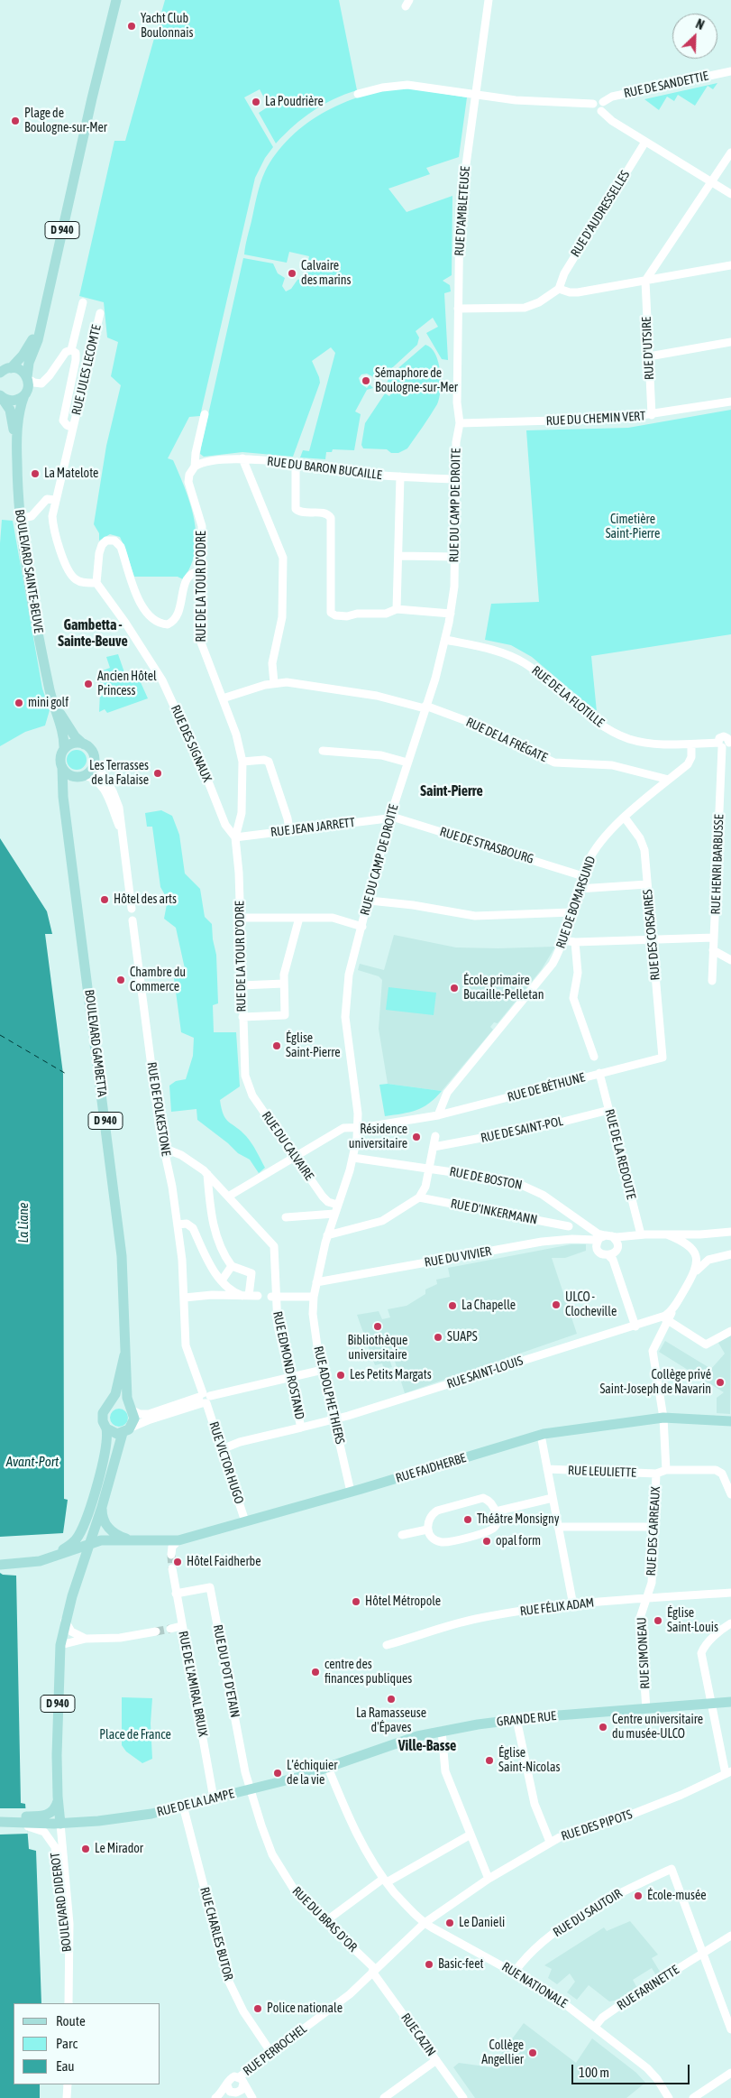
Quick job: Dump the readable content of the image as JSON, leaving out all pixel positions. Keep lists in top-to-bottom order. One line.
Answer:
{"streets":{"main road":["D 940","BOULEVARD SAINTE-BEUVE","BOULEVARD GAMBETTA","RUE FAIDHERBE","GRANDE RUE","RUE DE LA LAMPE"],"street":["RUE DE SANDETTIE","RUE D'AMBLETEUSE","RUE D'AUDRESSELLES","RUE D'UTSIRE","RUE JULES LECOMTE","RUE DU CHEMIN VERT","RUE DU BARON BUCAILLE","RUE DU CAMP DE DROITE","RUE DE LA TOUR D'ODRE","RUE DE LA FLOTILLE","RUE DE LA FRÉGATE","RUE DES SIGNAUX","RUE JEAN JARRETT","RUE DE STRASBOURG","RUE HENRI BARBUSSE","RUE DE BOMARSUND","RUE DES CORSAIRES","RUE DE BÉTHUNE","RUE DE FOLKESTONE","RUE DE SAINT-POL","RUE DU CALVAIRE","RUE DE LA REDOUTE","RUE DE BOSTON","RUE D'INKERMANN","RUE DU VIVIER","RUE EDMOND ROSTAND","RUE SAINT-LOUIS","RUE ADOLPHE THIERS","RUE VICTOR HUGO","RUE LEULIETTE","RUE DES CARREAUX","RUE FÉLIX ADAM","RUE SIMONEAU","RUE DU POT D'ETAIN","RUE DE L'AMIRAL BRUIX","RUE DES PIPOTS","BOULEVARD DIDEROT","RUE DU SAUTOIR","RUE DU BRAS D'OR","RUE CHARLES BUTOR","RUE NATIONALE","RUE FARINETTE","RUE CAZIN","RUE PERROCHEL"]},"crossings":[["RUE D'AMBLETEUSE","RUE DU CHEMIN VERT"],["RUE D'AMBLETEUSE","RUE DU CAMP DE DROITE"],["D 940","RUE JULES LECOMTE"],["D 940","BOULEVARD SAINTE-BEUVE"],["D 940","BOULEVARD GAMBETTA"],["D 940","RUE FAIDHERBE"],["D 940","RUE DE LA LAMPE"],["D 940","BOULEVARD DIDEROT"],["RUE D'UTSIRE","RUE DU CHEMIN VERT"],["RUE JULES LECOMTE","BOULEVARD SAINTE-BEUVE"],["RUE DU CHEMIN VERT","RUE DU CAMP DE DROITE"],["RUE DU BARON BUCAILLE","RUE DU CAMP DE DROITE"],["RUE DU BARON BUCAILLE","RUE DE LA TOUR D'ODRE"],["RUE DU CAMP DE DROITE","RUE DE LA FLOTILLE"],["RUE DU CAMP DE DROITE","RUE DE LA FRÉGATE"],["RUE DU CAMP DE DROITE","RUE JEAN JARRETT"],["RUE DU CAMP DE DROITE","RUE DE STRASBOURG"],["RUE DU CAMP DE DROITE","RUE DE BÉTHUNE"],["RUE DU CAMP DE DROITE","RUE DU CALVAIRE"],["RUE DU CAMP DE DROITE","RUE DE BOSTON"],["RUE DU CAMP DE DROITE","RUE DU VIVIER"],["RUE DU CAMP DE DROITE","RUE ADOLPHE THIERS"],["BOULEVARD SAINTE-BEUVE","BOULEVARD GAMBETTA"],["RUE DE LA TOUR D'ODRE","RUE DE LA FRÉGATE"],["RUE DE LA TOUR D'ODRE","RUE DES SIGNAUX"],["RUE DE LA TOUR D'ODRE","RUE JEAN JARRETT"],["RUE DE LA TOUR D'ODRE","RUE DU CALVAIRE"],["RUE DE LA FLOTILLE","RUE HENRI BARBUSSE"],["RUE DE LA FLOTILLE","RUE DE BOMARSUND"],["RUE DE LA FRÉGATE","RUE DE BOMARSUND"],["RUE DES SIGNAUX","RUE JEAN JARRETT"],["RUE JEAN JARRETT","RUE DE STRASBOURG"],["RUE DE STRASBOURG","RUE DE BOMARSUND"],["RUE DE BOMARSUND","RUE DES CORSAIRES"],["RUE DE BOMARSUND","RUE DE BÉTHUNE"],["RUE DES CORSAIRES","RUE DE BÉTHUNE"],["RUE DE BÉTHUNE","RUE DU CALVAIRE"],["RUE DE BÉTHUNE","RUE DE LA REDOUTE"],["RUE DE BÉTHUNE","RUE EDMOND ROSTAND"],["RUE DE FOLKESTONE","RUE EDMOND ROSTAND"],["RUE DE FOLKESTONE","RUE VICTOR HUGO"],["RUE DE SAINT-POL","RUE DE LA REDOUTE"],["RUE DE LA REDOUTE","RUE DU VIVIER"],["RUE DE BOSTON","RUE DU VIVIER"],["RUE EDMOND ROSTAND","RUE SAINT-LOUIS"],["RUE EDMOND ROSTAND","RUE ADOLPHE THIERS"],["RUE SAINT-LOUIS","RUE ADOLPHE THIERS"],["RUE ADOLPHE THIERS","RUE FAIDHERBE"],["RUE VICTOR HUGO","RUE FAIDHERBE"],["RUE LEULIETTE","RUE DES CARREAUX"],["RUE DES CARREAUX","RUE FÉLIX ADAM"],["RUE DES CARREAUX","RUE SIMONEAU"],["RUE FÉLIX ADAM","RUE SIMONEAU"],["RUE SIMONEAU","GRANDE RUE"],["RUE DU POT D'ETAIN","RUE DE L'AMIRAL BRUIX"],["RUE DU POT D'ETAIN","RUE DE LA LAMPE"],["RUE DU POT D'ETAIN","RUE DU BRAS D'OR"],["RUE DE L'AMIRAL BRUIX","RUE DE LA LAMPE"],["GRANDE RUE","RUE DE LA LAMPE"],["GRANDE RUE","RUE NATIONALE"],["RUE DE LA LAMPE","BOULEVARD DIDEROT"],["RUE DE LA LAMPE","RUE DU BRAS D'OR"],["RUE DE LA LAMPE","RUE CHARLES BUTOR"],["RUE DE LA LAMPE","RUE NATIONALE"],["RUE DES PIPOTS","RUE NATIONALE"],["RUE DES PIPOTS","RUE PERROCHEL"],["RUE DU SAUTOIR","RUE NATIONALE"],["RUE DU SAUTOIR","RUE FARINETTE"],["RUE DU BRAS D'OR","RUE CAZIN"],["RUE DU BRAS D'OR","RUE PERROCHEL"],["RUE CHARLES BUTOR","RUE PERROCHEL"],["RUE NATIONALE","RUE FARINETTE"],["RUE NATIONALE","RUE PERROCHEL"],["RUE CAZIN","RUE PERROCHEL"]],"districts":["Gambetta - Sainte-Beuve","Saint-Pierre","Ville-Basse"],"water":["La Liane","Avant-Port"],"parks":["Cimetière Saint-Pierre","Place de France"],"places":["Yacht Club Boulonnais","La Poudrière","Plage de Boulogne-sur-Mer","Calvaire des marins","Sémaphore de Boulogne-sur-Mer","La Matelote","Ancien Hôtel Princess","mini golf","Les Terrasses de la Falaise","Hôtel des arts","Chambre du Commerce","École primaire Bucaille-Pelletan","Église Saint-Pierre","Résidence universitaire","ULCO - Clocheville","La Chapelle","Bibliothèque universitaire","SUAPS","Les Petits Margats","Collège privé Saint-Joseph de Navarin","Théâtre Monsigny","opal form","Hôtel Faidherbe","Hôtel Métropole","Église Saint-Louis","centre des finances publiques","La Ramasseuse d'Épaves","Centre universitaire du musée-ULCO","Église Saint-Nicolas","L’échiquier de la vie","Le Mirador","École-musée","Le Danieli","Basic-feet","Police nationale","Collège Angellier"],"legend":["Route","Parc","Eau"],"scale_bar":"100 m","north":"top right"}
